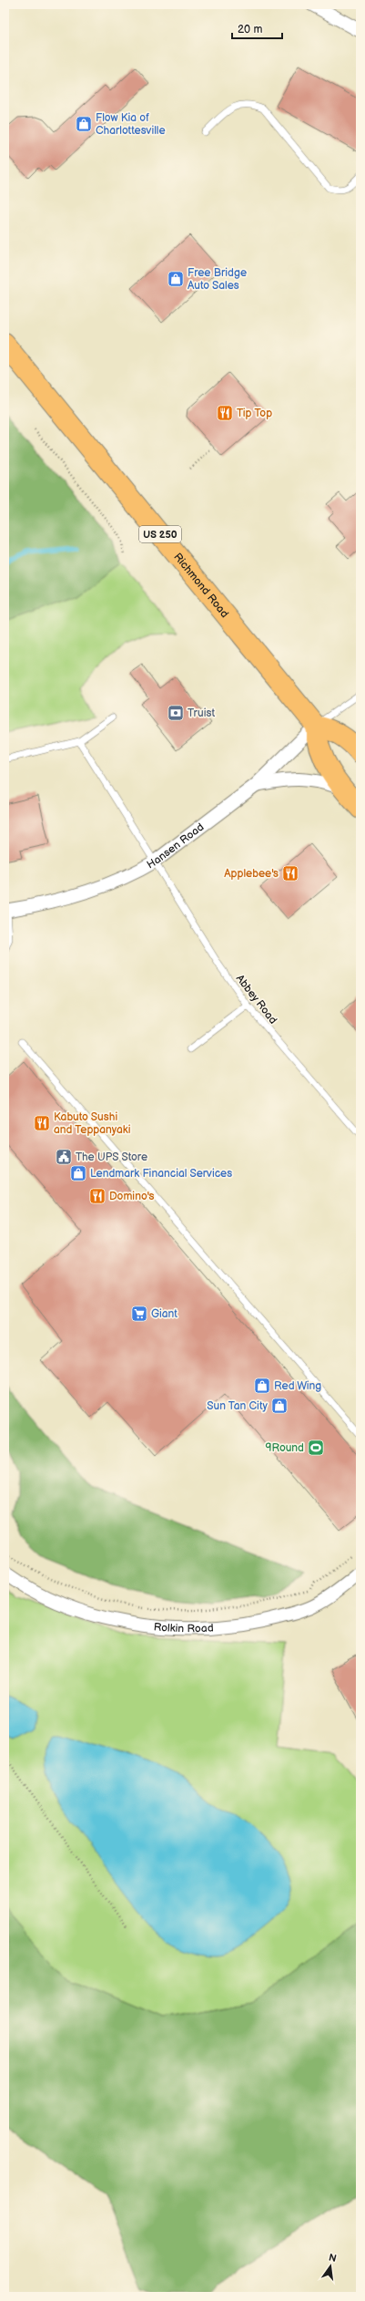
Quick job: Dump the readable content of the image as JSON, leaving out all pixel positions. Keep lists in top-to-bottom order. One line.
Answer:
{"streets":{"highway":["US 250","Richmond Road"],"street":["Hansen Road","Rolkin Road"],"lane":["Abbey Road"]},"crossings":[["Richmond Road","Hansen Road"],["Hansen Road","Abbey Road"]],"places":{"shop":["Flow Kia of Charlottesville","Free Bridge Auto Sales","Lendmark Financial Services","Red Wing","Sun Tan City"],"restaurant":["Tip Top","Applebee's","Kabuto Sushi and Teppanyaki","Domino's"],"bank":["Truist"],"public building":["The UPS Store"],"supermarket":["Giant"],"sports":["9Round"]},"scale_bar":"20 m","north":"top"}
